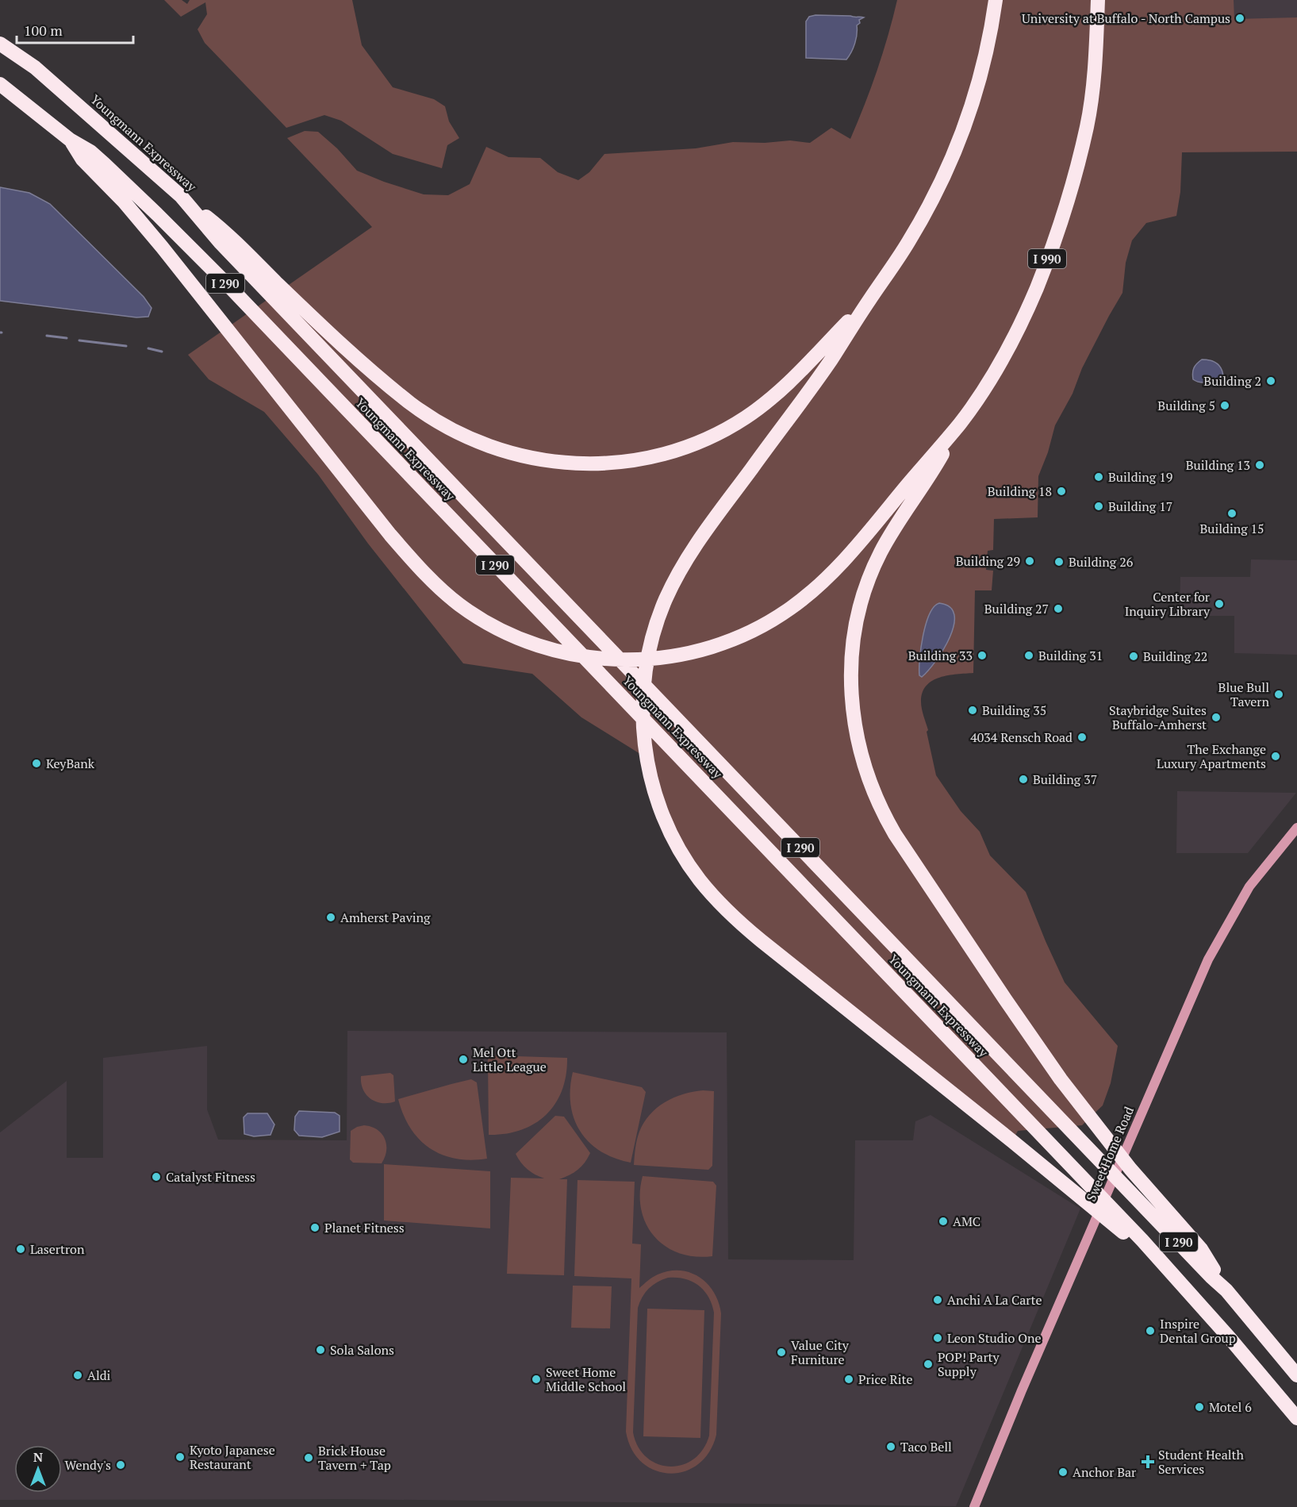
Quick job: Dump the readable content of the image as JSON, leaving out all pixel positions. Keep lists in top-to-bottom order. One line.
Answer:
{"streets":{"highway":["Youngmann Expressway","I 990","I 290"],"main road":["Sweet Home Road"]},"places":{"other":["University at Buffalo - North Campus","Building 2","Building 5","Building 13","Building 19","Building 18","Building 17","Building 15","Building 29","Building 26","Center for Inquiry Library","Building 27","Building 33","Building 31","Building 22","Blue Bull Tavern","Building 35","Staybridge Suites Buffalo-Amherst","4034 Rensch Road","The Exchange Luxury Apartments","KeyBank","Building 37","Amherst Paving","Mel Ott Little League","Catalyst Fitness","AMC","Planet Fitness","Lasertron","Anchi A La Carte","Inspire Dental Group","Leon Studio One","Sola Salons","Value City Furniture","POP! Party Supply","Aldi","Sweet Home Middle School","Price Rite","Motel 6","Taco Bell","Kyoto Japanese Restaurant","Brick House Tavern + Tap","Wendy's","Anchor Bar"],"health":["Student Health Services"]},"scale_bar":"100 m","north":"top"}
